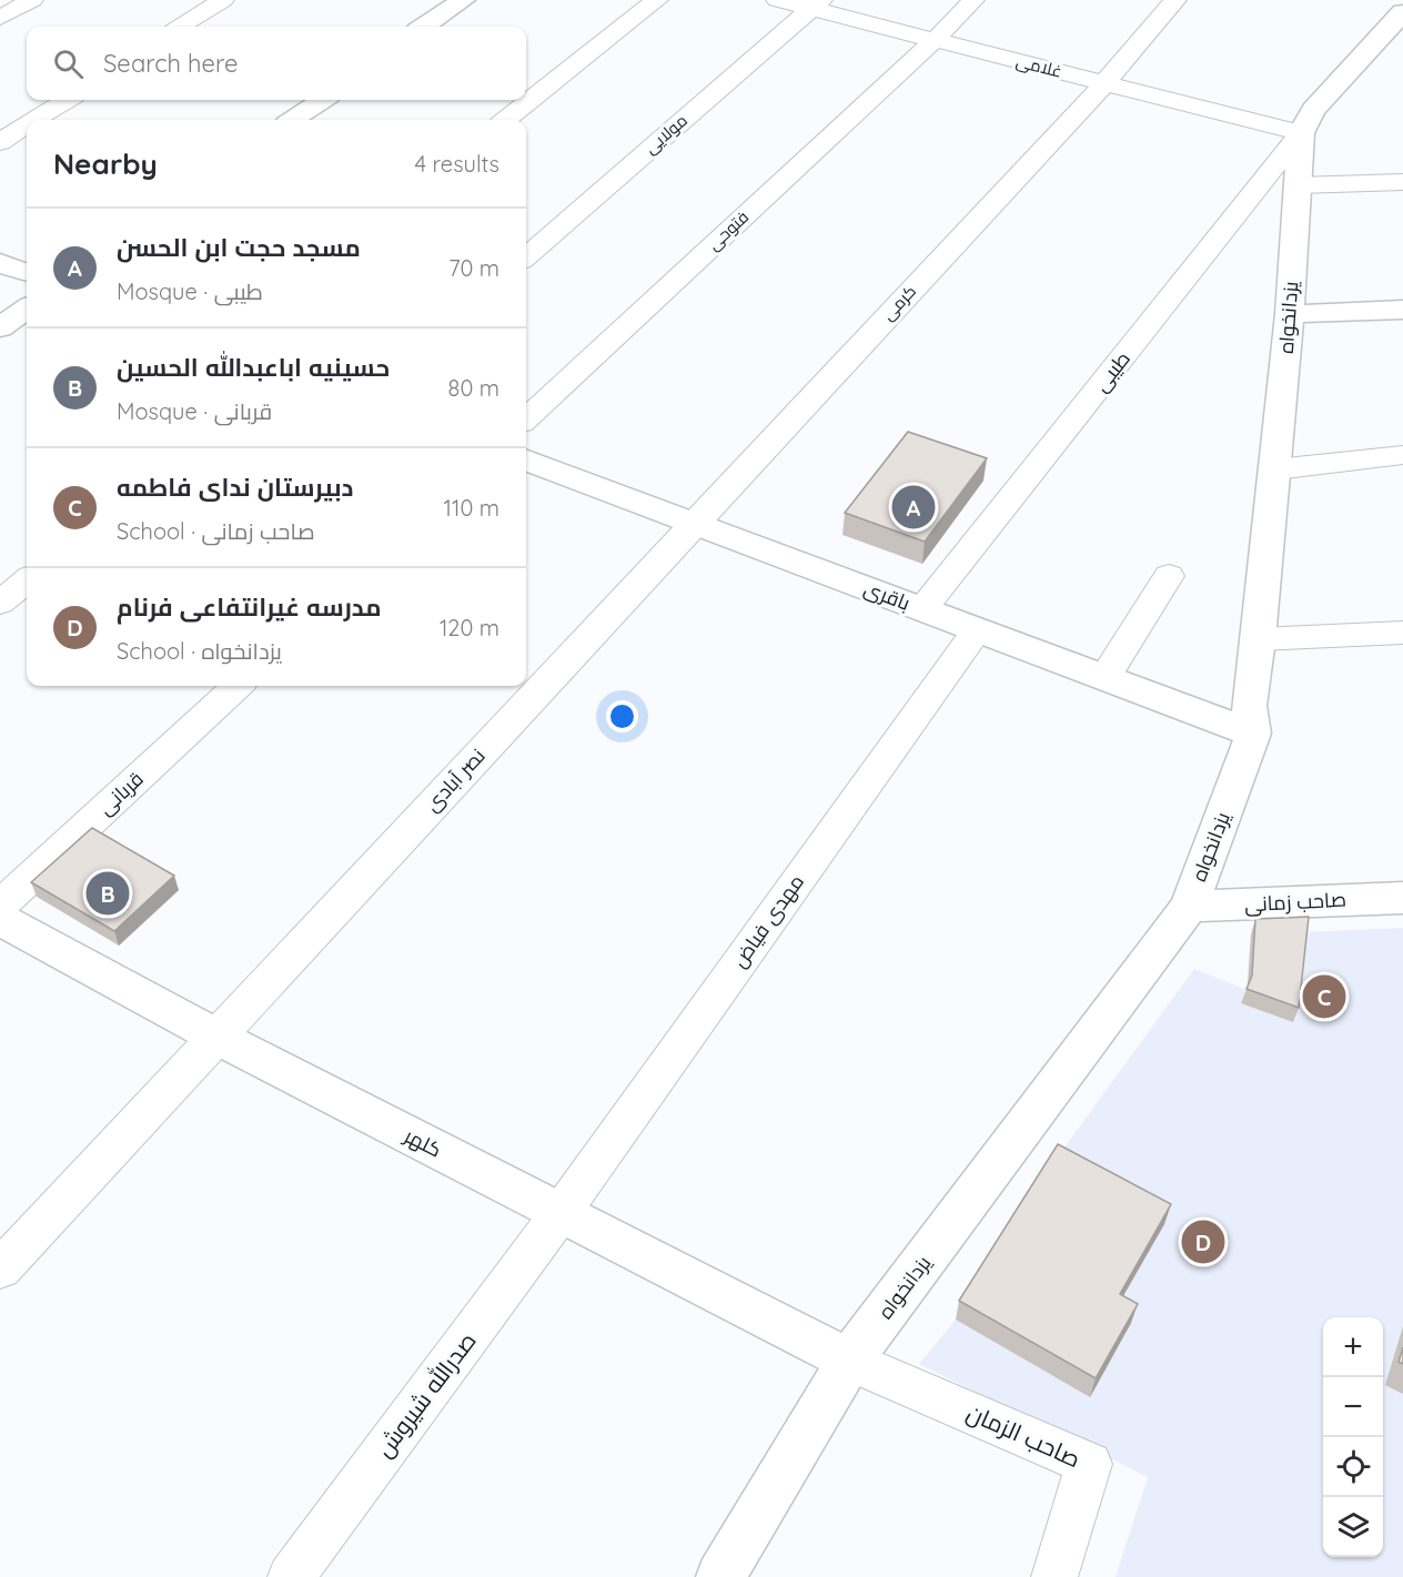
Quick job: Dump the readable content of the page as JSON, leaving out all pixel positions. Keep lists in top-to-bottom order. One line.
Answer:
{"streets":{"street":["غلامی","مولایی","فتوحی","کرمی","یزدانخواه","طیبی","باقری","نصر آبادی","قربانی","صاحب زمانی","مهدی فیاض","کلهر","صدرالله شیروش","صاحب الزمان"]},"crossings":[["غلامی","مولایی"],["غلامی","فتوحی"],["غلامی","کرمی"],["غلامی","یزدانخواه"],["غلامی","طیبی"],["کرمی","باقری"],["کرمی","نصر آبادی"],["یزدانخواه","طیبی"],["یزدانخواه","باقری"],["یزدانخواه","صاحب زمانی"],["یزدانخواه","کلهر"],["یزدانخواه","صاحب الزمان"],["طیبی","باقری"],["باقری","نصر آبادی"],["باقری","مهدی فیاض"],["نصر آبادی","کلهر"],["مهدی فیاض","کلهر"],["مهدی فیاض","صدرالله شیروش"],["کلهر","صدرالله شیروش"],["کلهر","صاحب الزمان"]],"page":{"search":"Search here","heading":["Nearby","4 results"],"list":[{"mark":"A","name":"مسجد حجت ابن الحسن","note":"Mosque · طیبی","value":"70 m"},{"mark":"B","name":"حسینیه اباعبدالله الحسین","note":"Mosque · قربانی","value":"80 m"},{"mark":"C","name":"دبیرستان ندای فاطمه","note":"School · صاحب زمانی","value":"110 m"},{"mark":"D","name":"مدرسه غیرانتفاعی فرنام","note":"School · یزدانخواه","value":"120 m"}],"pins":["A","B","C","D"],"map_buttons":["+","−"]}}
